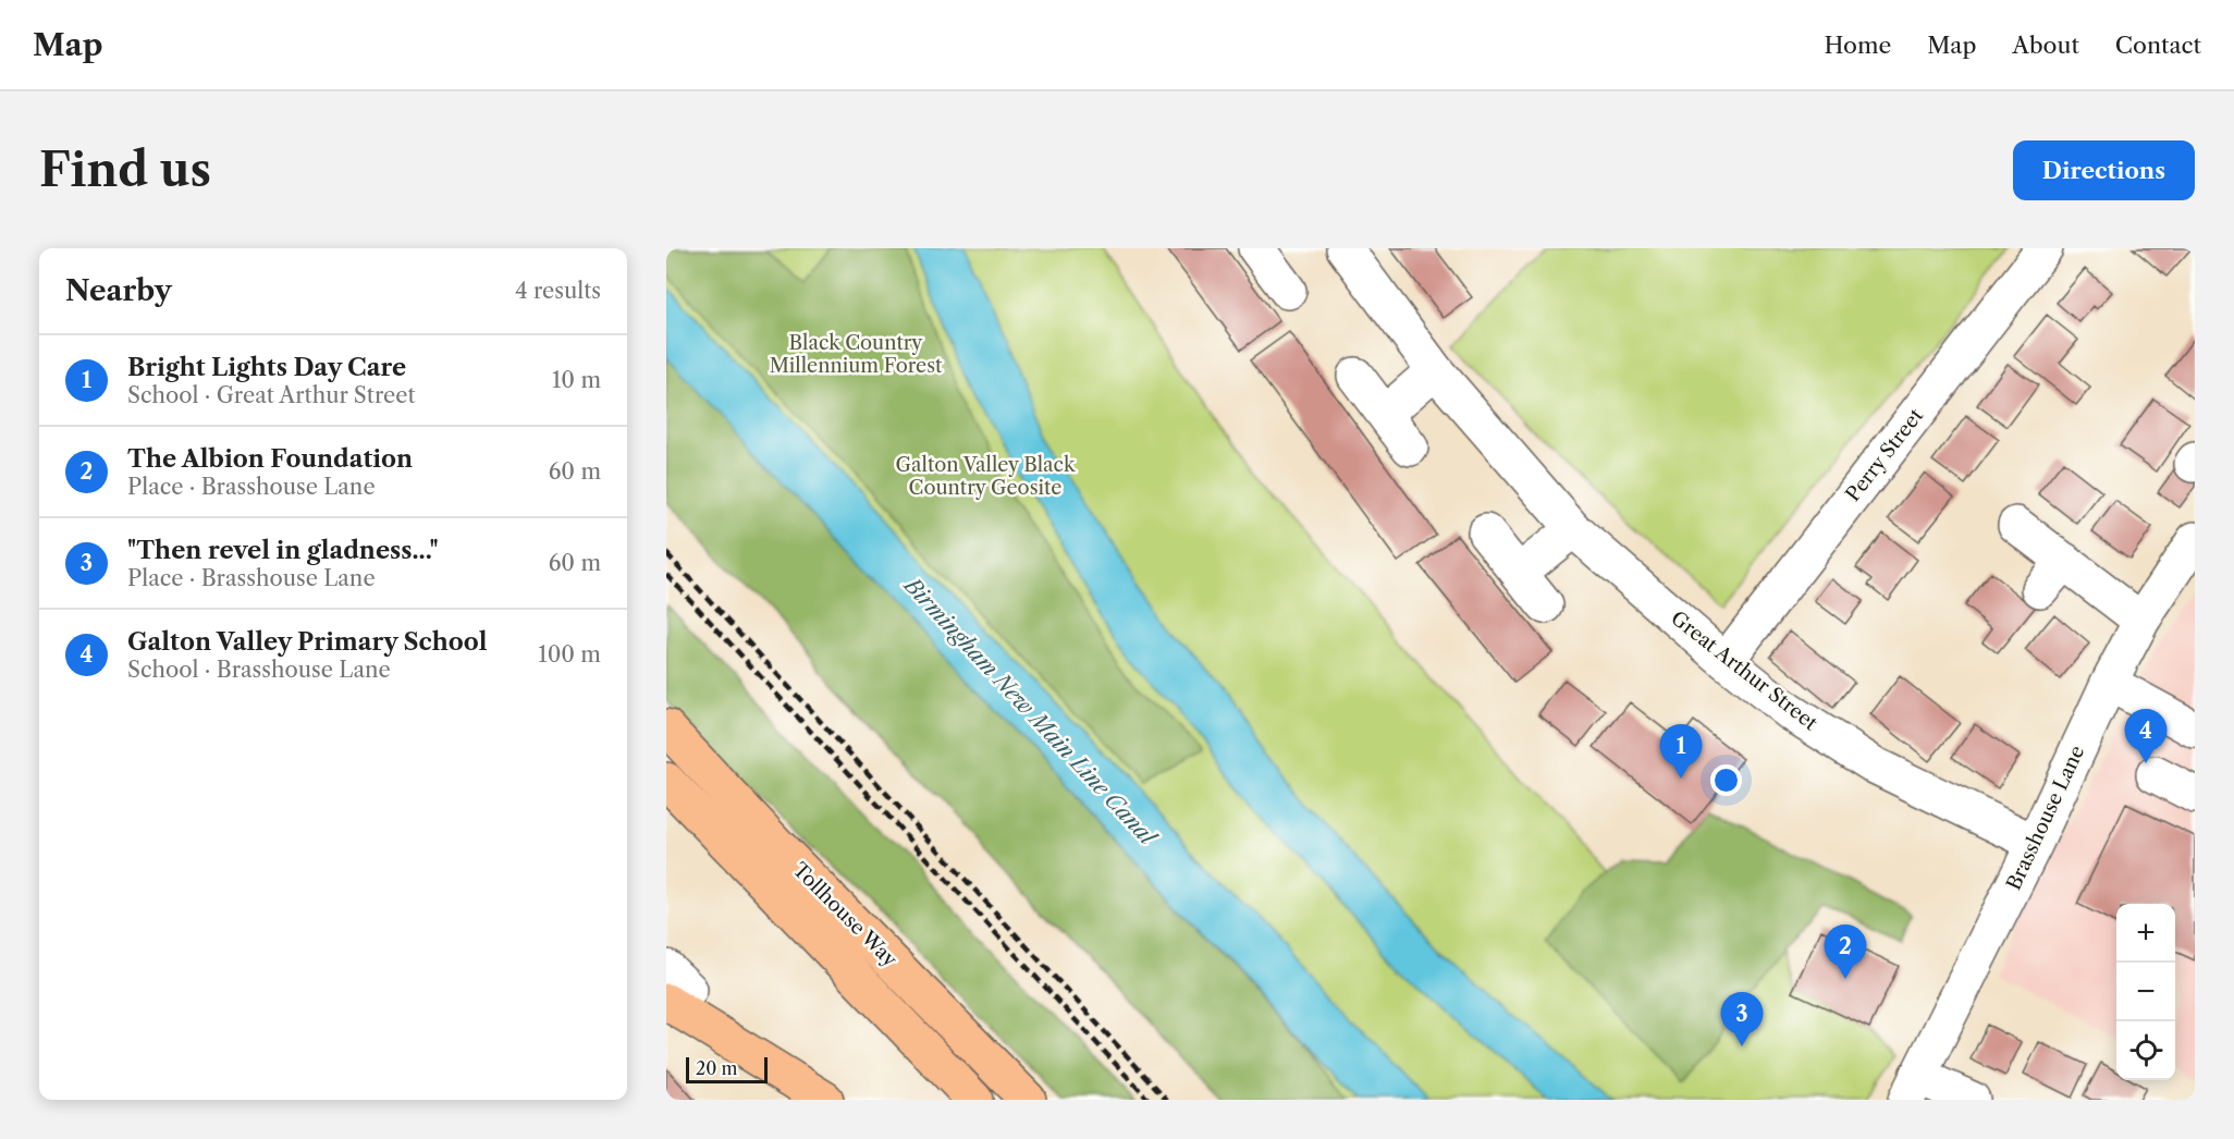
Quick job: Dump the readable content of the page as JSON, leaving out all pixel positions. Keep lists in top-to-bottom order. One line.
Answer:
{"streets":{"main road":["Tollhouse Way"],"street":["Perry Street","Great Arthur Street","Brasshouse Lane"]},"crossings":[["Perry Street","Great Arthur Street"],["Great Arthur Street","Brasshouse Lane"]],"water":["Birmingham New Main Line Canal"],"parks":["Black Country Millennium Forest","Galton Valley Black Country Geosite"],"scale_bar":"20 m","page":{"header":"Map","nav":["Home","Map","About","Contact"],"buttons":"Directions","title":"Find us","heading":["Nearby","4 results"],"list":[{"mark":"1","name":"Bright Lights Day Care","note":"School · Great Arthur Street","value":"10 m"},{"mark":"2","name":"The Albion Foundation","note":"Place · Brasshouse Lane","value":"60 m"},{"mark":"3","name":"\"Then revel in gladness...\"","note":"Place · Brasshouse Lane","value":"60 m"},{"mark":"4","name":"Galton Valley Primary School","note":"School · Brasshouse Lane","value":"100 m"}],"pins":["4","1","2","3"],"map_buttons":["+","−"],"scale":"20 m"}}
